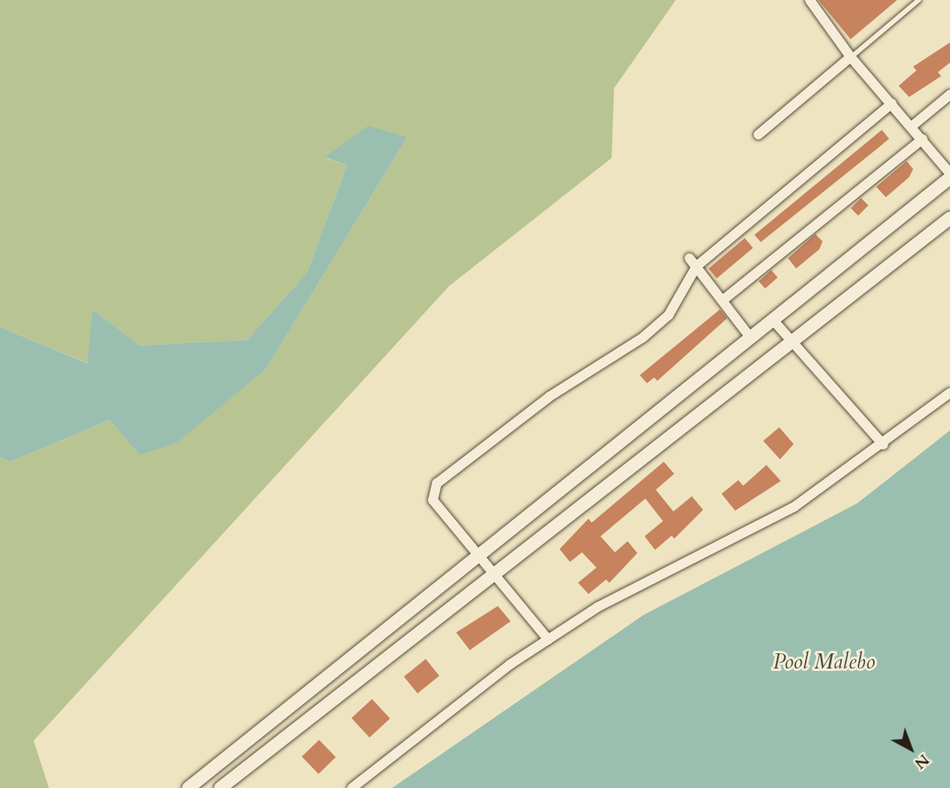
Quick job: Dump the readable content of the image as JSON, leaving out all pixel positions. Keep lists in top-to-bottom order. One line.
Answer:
{"water":["Pool Malebo"],"north":"bottom right"}
